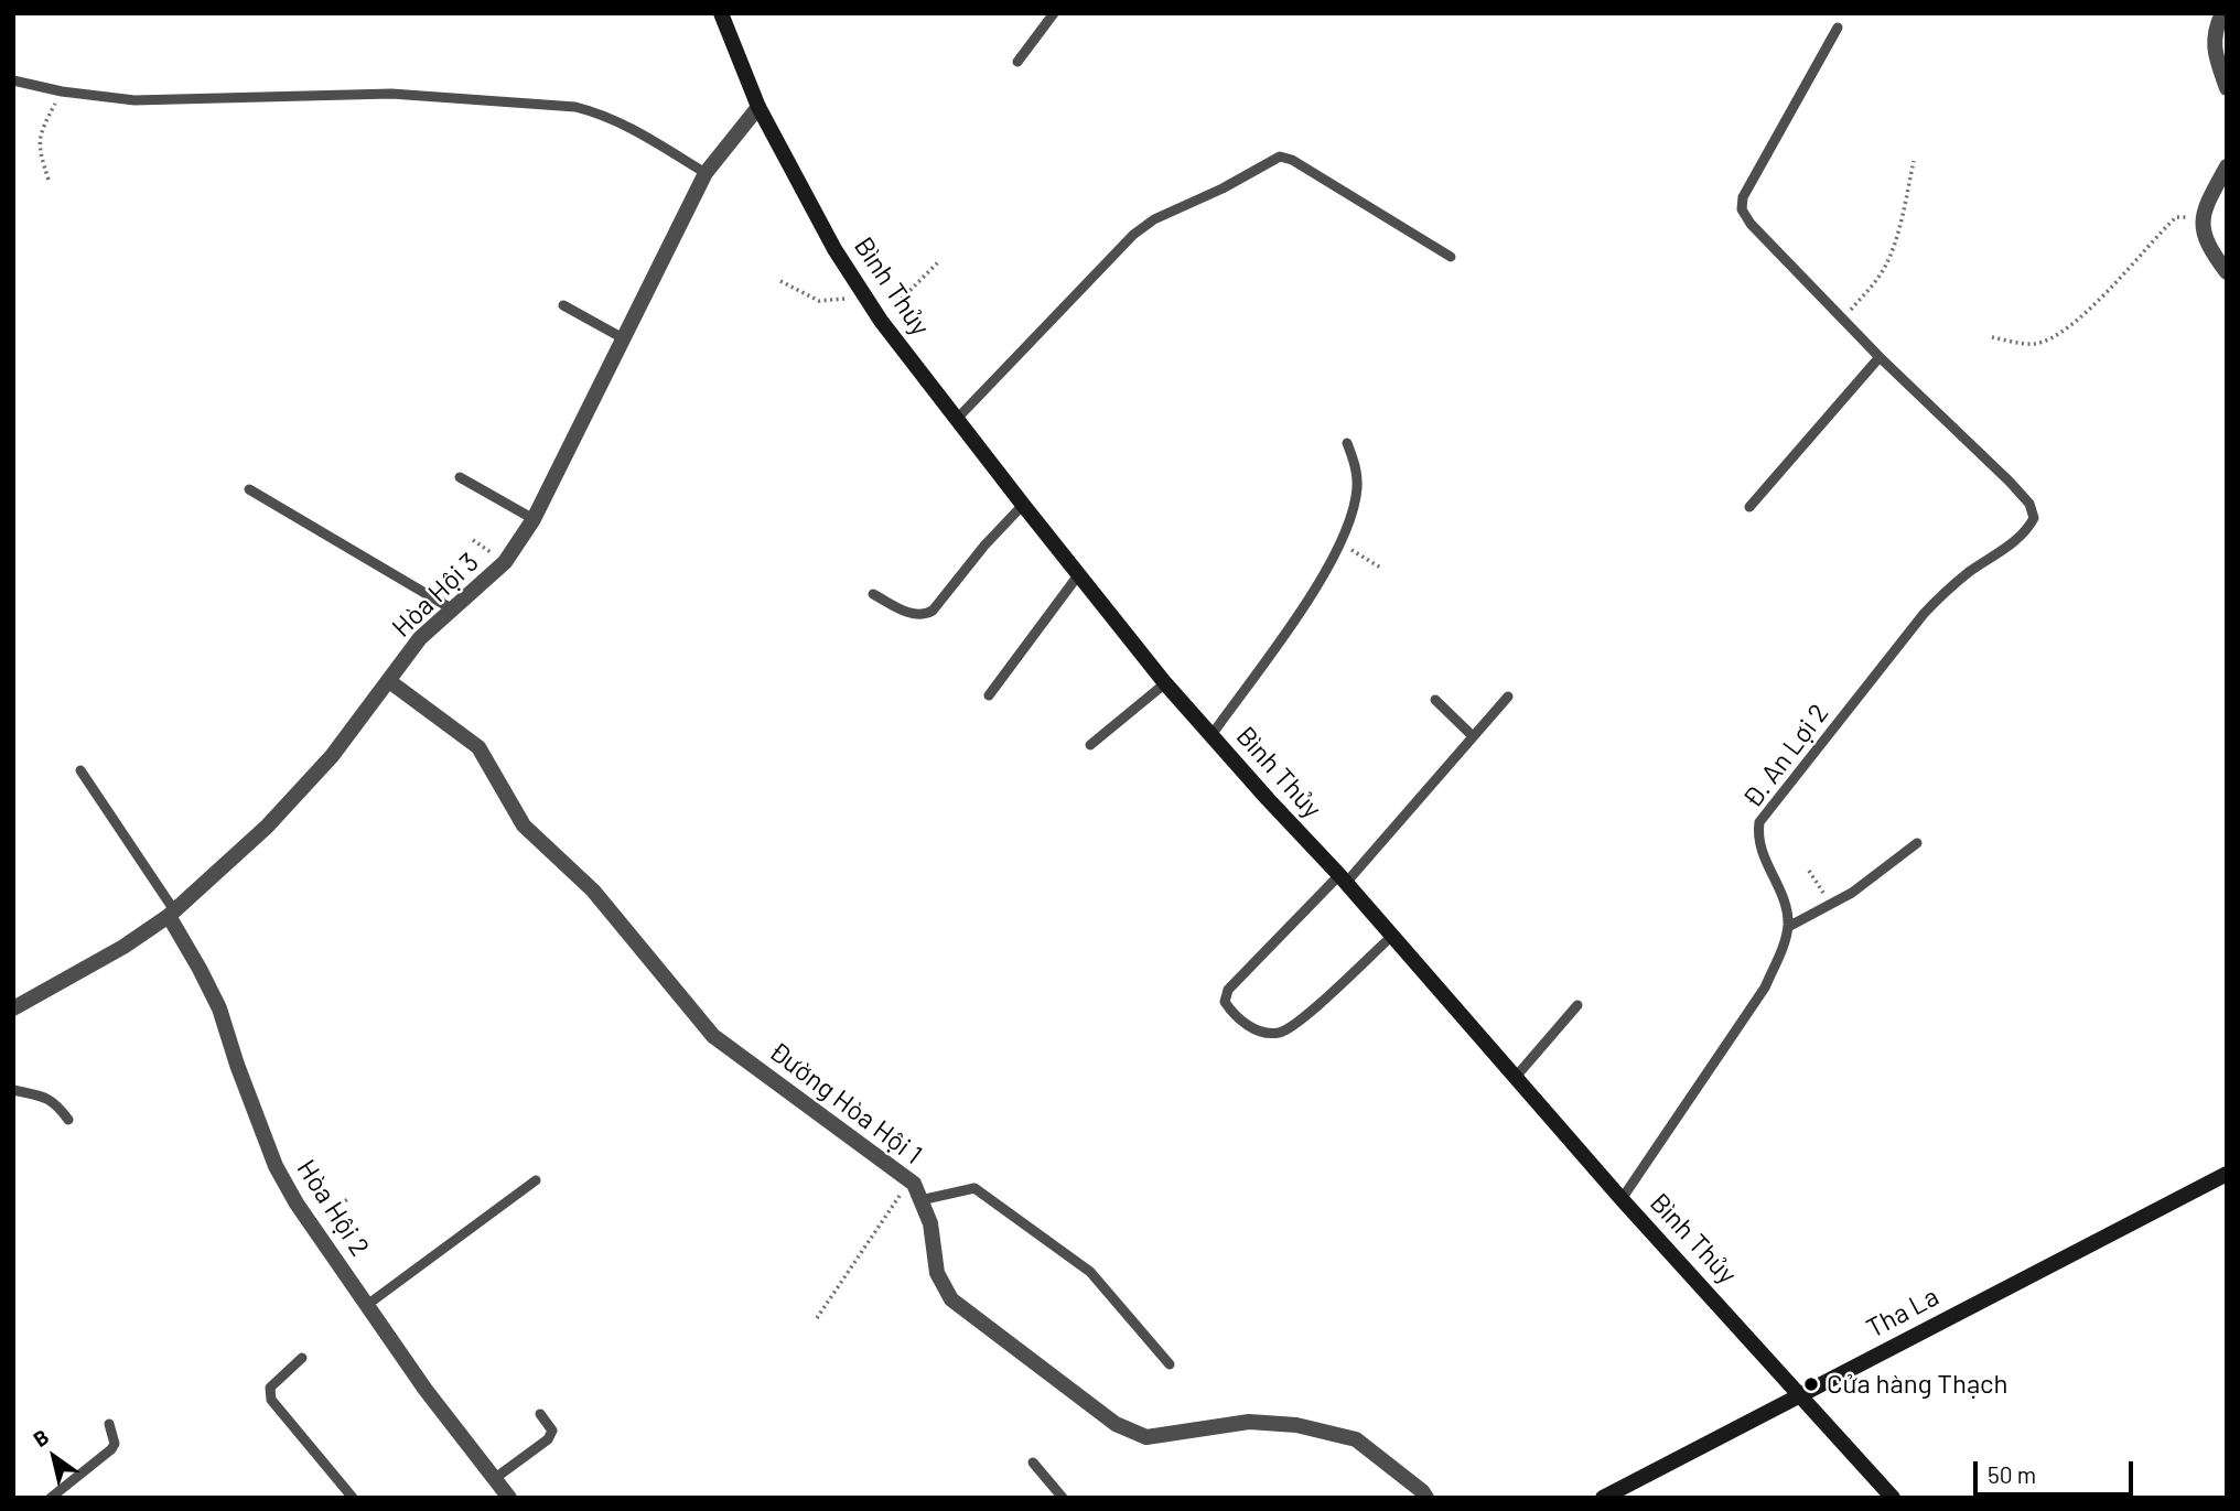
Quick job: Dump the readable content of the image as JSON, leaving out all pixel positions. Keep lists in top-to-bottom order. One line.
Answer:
{"streets":{"main road":["Bình Thủy","Tha La"],"street":["Hòa Hội 3","Đường Hòa Hội 1","Hòa Hội 2"],"lane":["Đ. An Lợi 2"]},"crossings":[["Bình Thủy","Hòa Hội 3"],["Bình Thủy","Tha La"],["Hòa Hội 3","Đường Hòa Hội 1"],["Hòa Hội 3","Hòa Hội 2"]],"places":["Cửa hàng Thạch"],"scale_bar":"50 m","north":"top left"}
